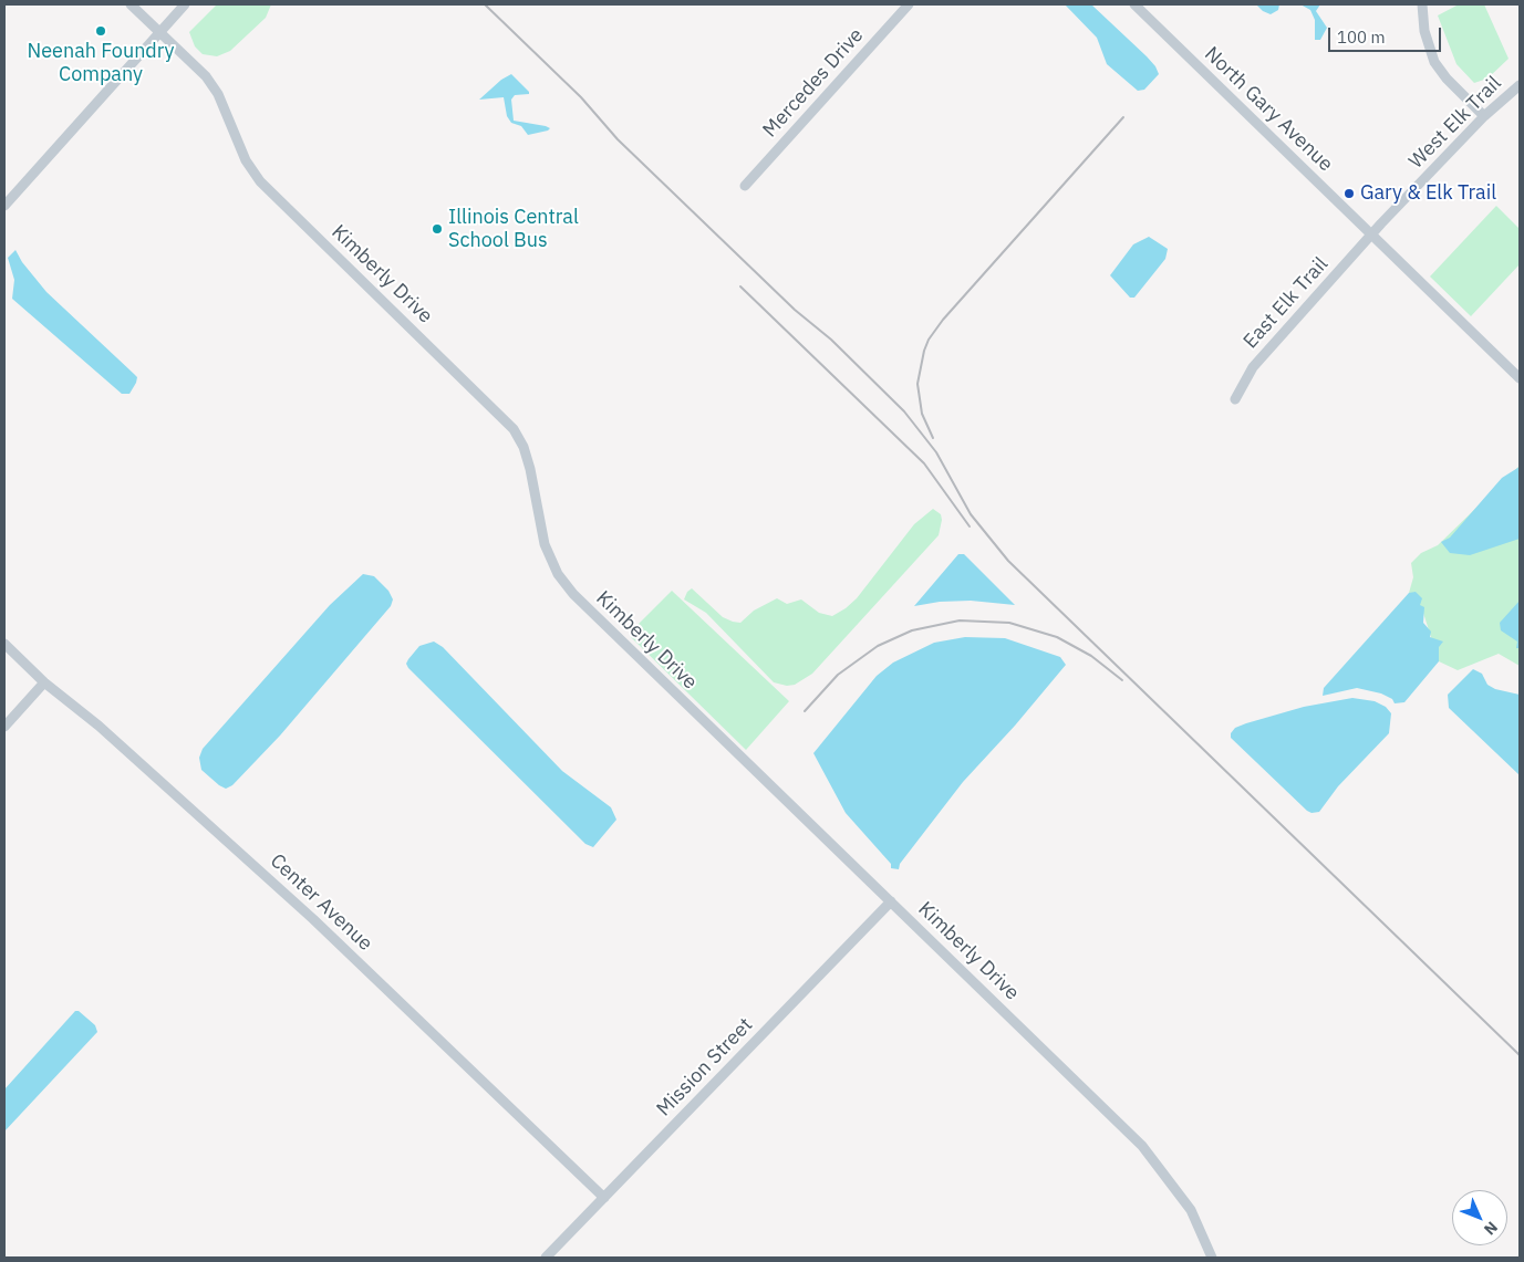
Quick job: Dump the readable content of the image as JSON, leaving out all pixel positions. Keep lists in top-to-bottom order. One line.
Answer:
{"streets":{"street":["Mercedes Drive","North Gary Avenue","West Elk Trail","Kimberly Drive","East Elk Trail","Center Avenue","Mission Street"]},"crossings":[["North Gary Avenue","West Elk Trail"],["North Gary Avenue","East Elk Trail"],["West Elk Trail","East Elk Trail"],["Kimberly Drive","Mission Street"],["Center Avenue","Mission Street"]],"places":["Neenah Foundry Company","Gary & Elk Trail","Illinois Central School Bus"],"scale_bar":"100 m","north":"bottom right"}
